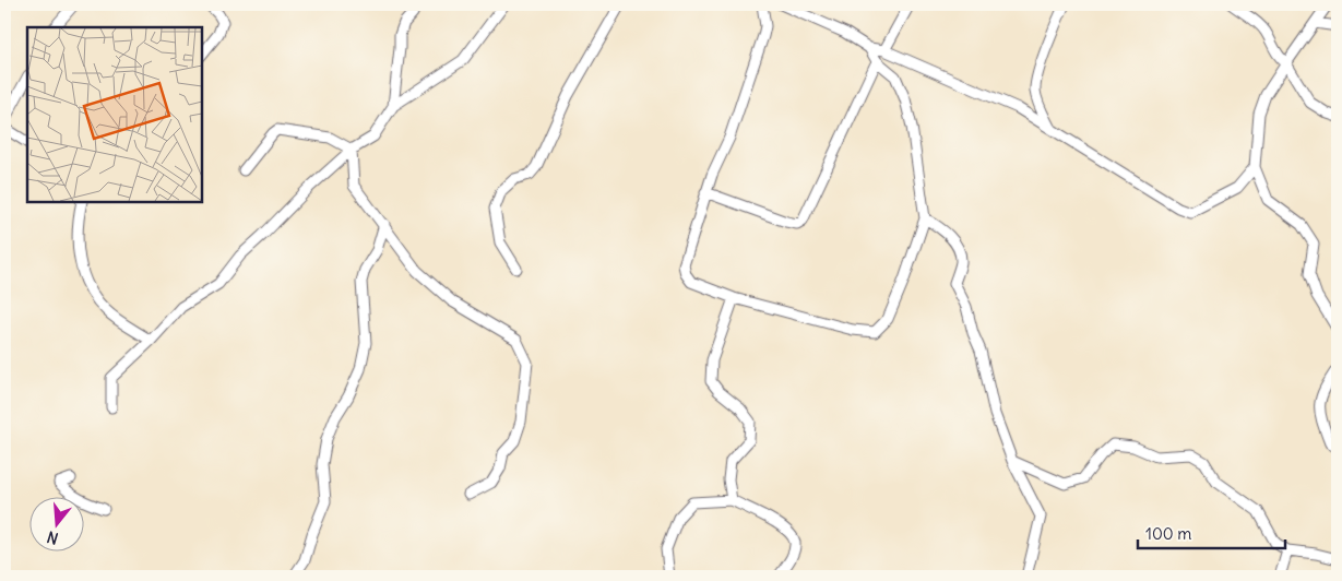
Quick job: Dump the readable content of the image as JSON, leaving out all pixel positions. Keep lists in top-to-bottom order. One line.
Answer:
{"scale_bar":"100 m","north":"bottom"}
